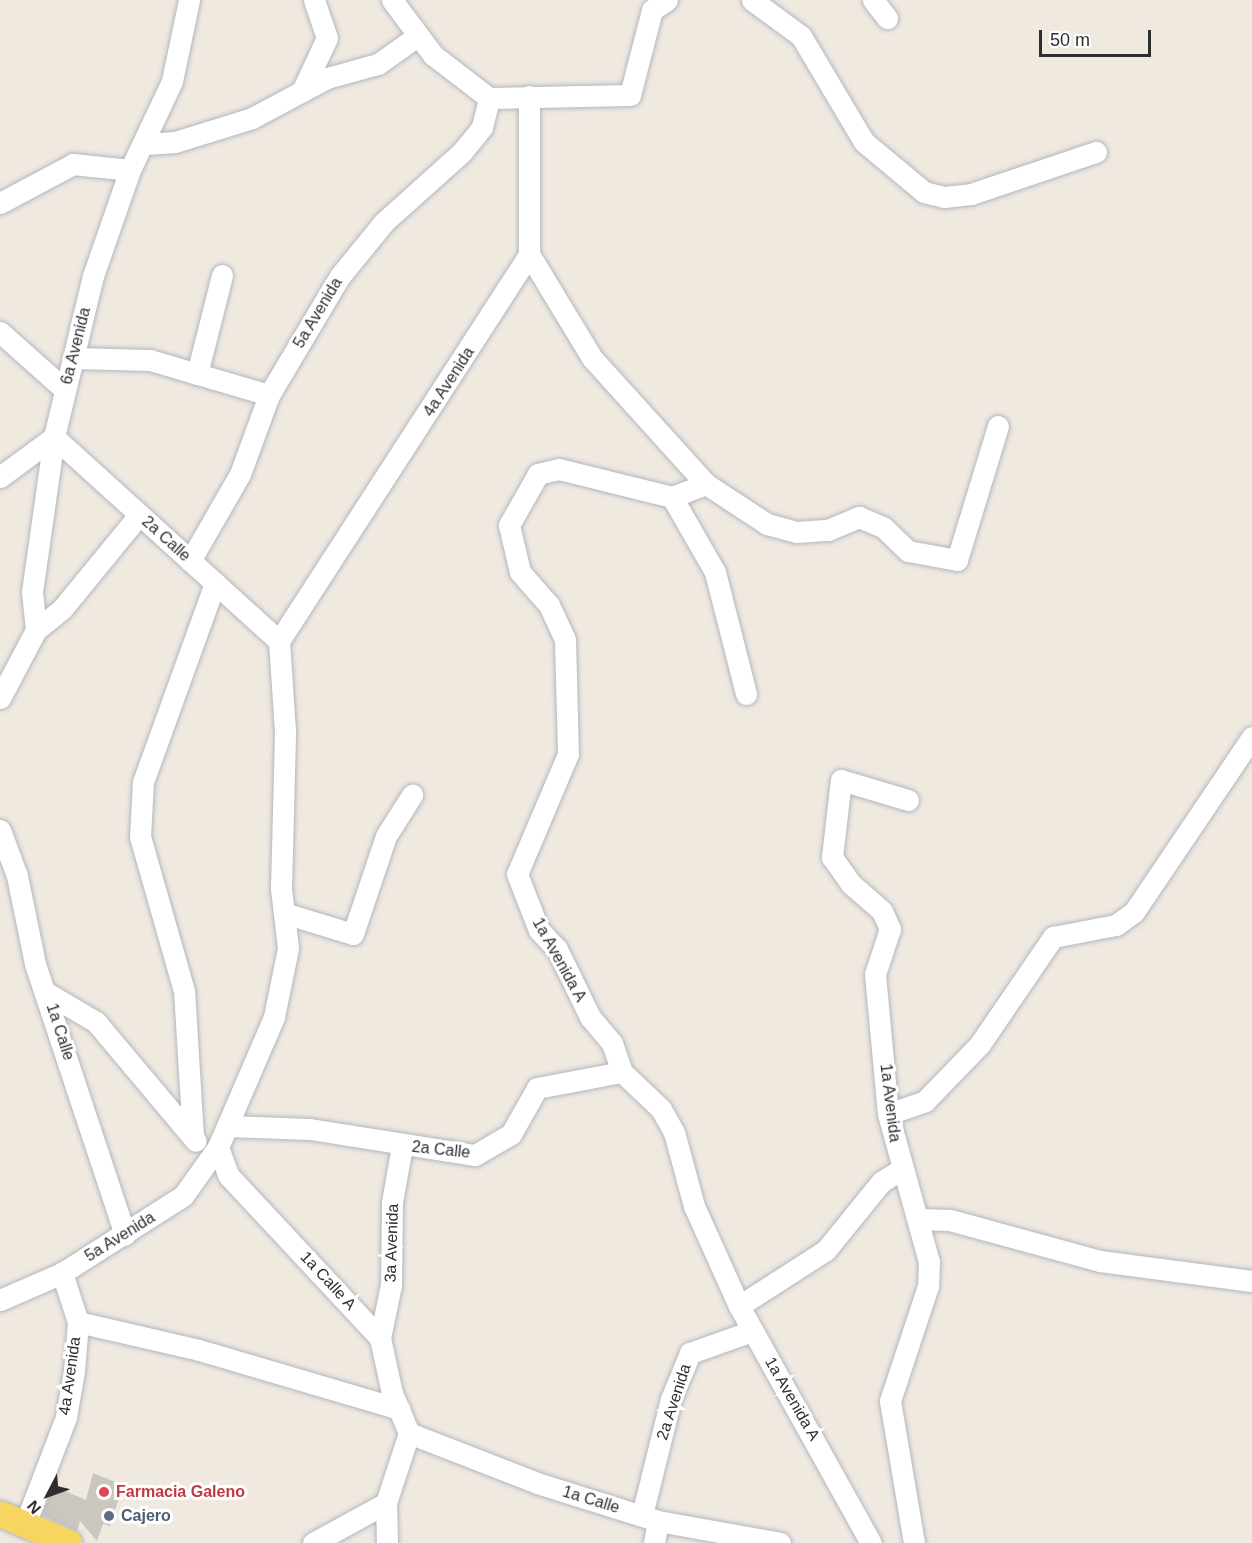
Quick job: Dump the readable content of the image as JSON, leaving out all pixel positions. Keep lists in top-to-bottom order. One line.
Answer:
{"streets":{"street":["5a Avenida","6a Avenida","4a Avenida","2a Calle","1a Avenida A","1a Calle","1a Avenida","3a Avenida","1a Calle A","2a Avenida"]},"crossings":[["5a Avenida","4a Avenida"],["5a Avenida","2a Calle"],["5a Avenida","1a Calle"],["5a Avenida","1a Calle A"],["6a Avenida","2a Calle"],["4a Avenida","2a Calle"],["2a Calle","1a Avenida A"],["2a Calle","3a Avenida"],["1a Avenida A","2a Avenida"],["1a Calle","1a Calle A"],["1a Calle","2a Avenida"],["3a Avenida","1a Calle A"]],"places":["Farmacia Galeno","Cajero"],"scale_bar":"50 m","north":"bottom left"}
